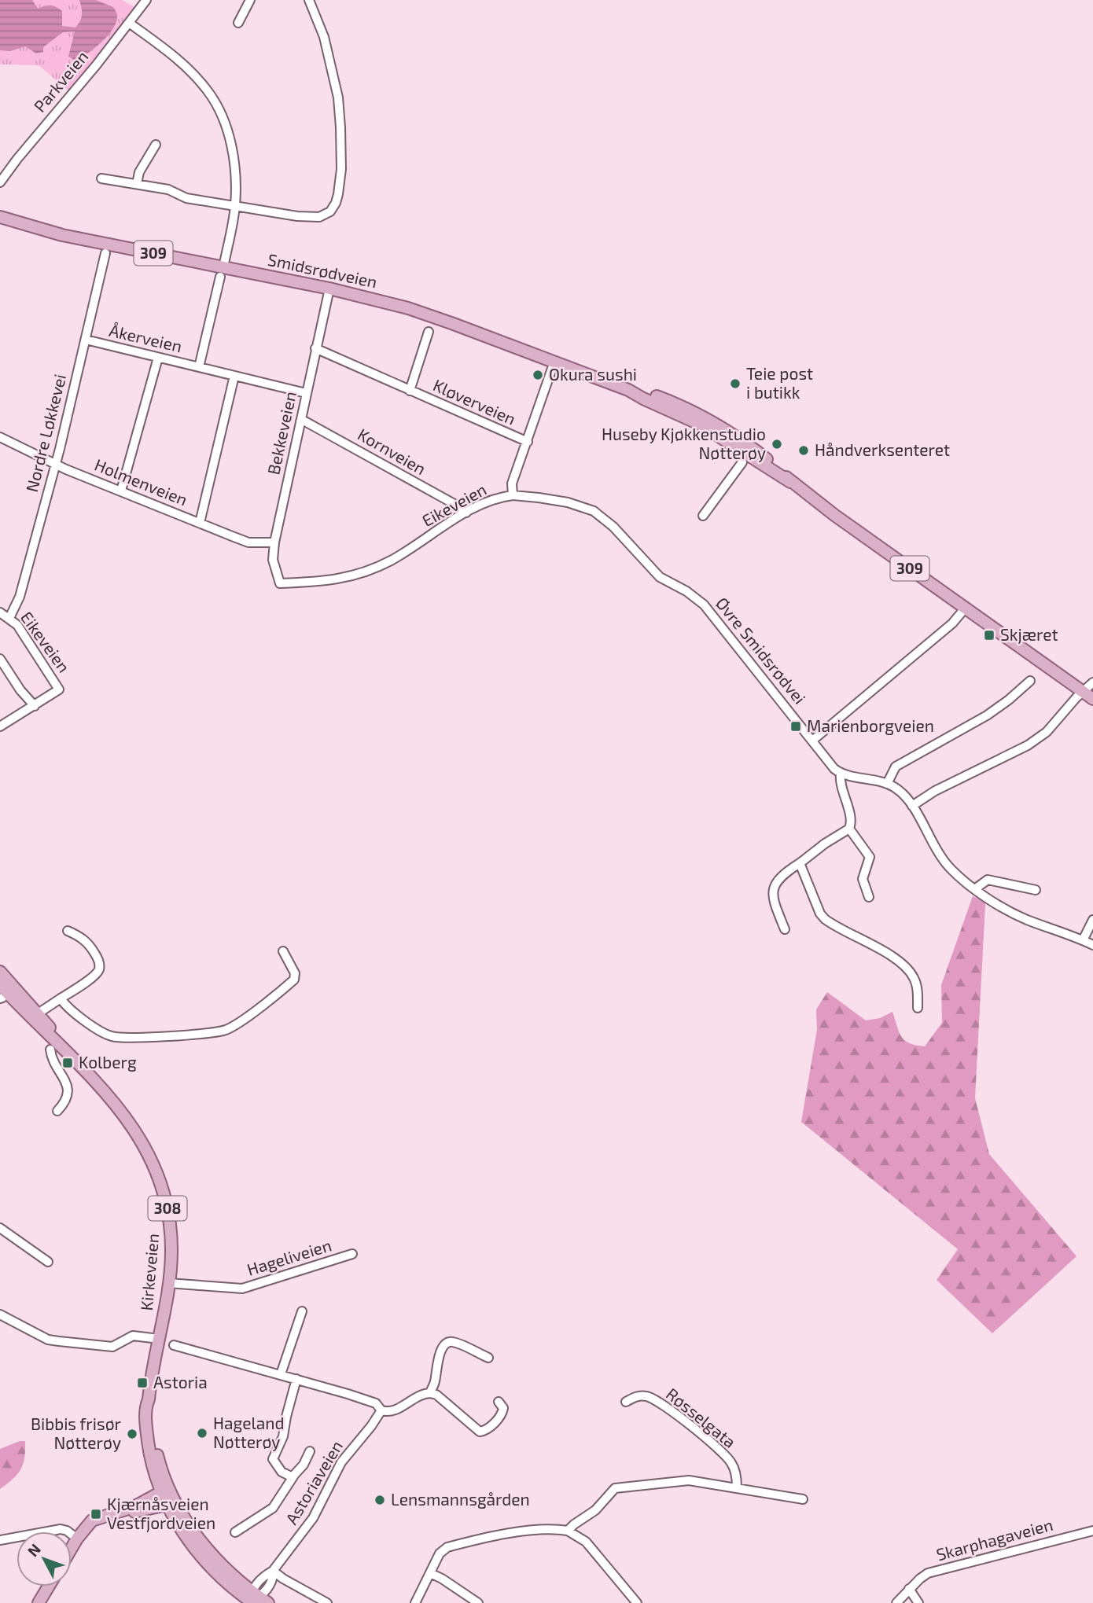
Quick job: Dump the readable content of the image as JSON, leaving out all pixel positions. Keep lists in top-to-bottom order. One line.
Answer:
{"streets":{"main road":["309","Smidsrødveien","308","Kirkeveien"],"street":["Parkveien","Åkerveien","Kløverveien","Nordre Løkkevei","Bekkeveien","Kornveien","Holmenveien","Eikeveien","Øvre Smidsrødvei","Hageliveien","Røsselgata","Astoriaveien","Skarphagaveien"]},"crossings":[["Parkveien","Åkerveien"],["Smidsrødveien","Åkerveien"],["Smidsrødveien","Bekkeveien"],["Smidsrødveien","Eikeveien"],["Åkerveien","Nordre Løkkevei"],["Åkerveien","Bekkeveien"],["Kløverveien","Bekkeveien"],["Kløverveien","Eikeveien"],["Nordre Løkkevei","Holmenveien"],["Nordre Løkkevei","Eikeveien"],["Bekkeveien","Kornveien"],["Bekkeveien","Holmenveien"],["Bekkeveien","Eikeveien"],["Kornveien","Eikeveien"],["Eikeveien","Øvre Smidsrødvei"],["Hageliveien","Kirkeveien"],["Kirkeveien","Astoriaveien"]],"places":{"other":["Okura sushi","Teie post i butikk","Huseby Kjøkkenstudio Nøtterøy","Håndverksenteret","Hageland Nøtterøy","Bibbis frisør Nøtterøy","Lensmannsgården"],"transit":["Skjæret","Marienborgveien","Kolberg","Astoria","Kjærnåsveien Vestfjordveien"]},"north":"top left"}
